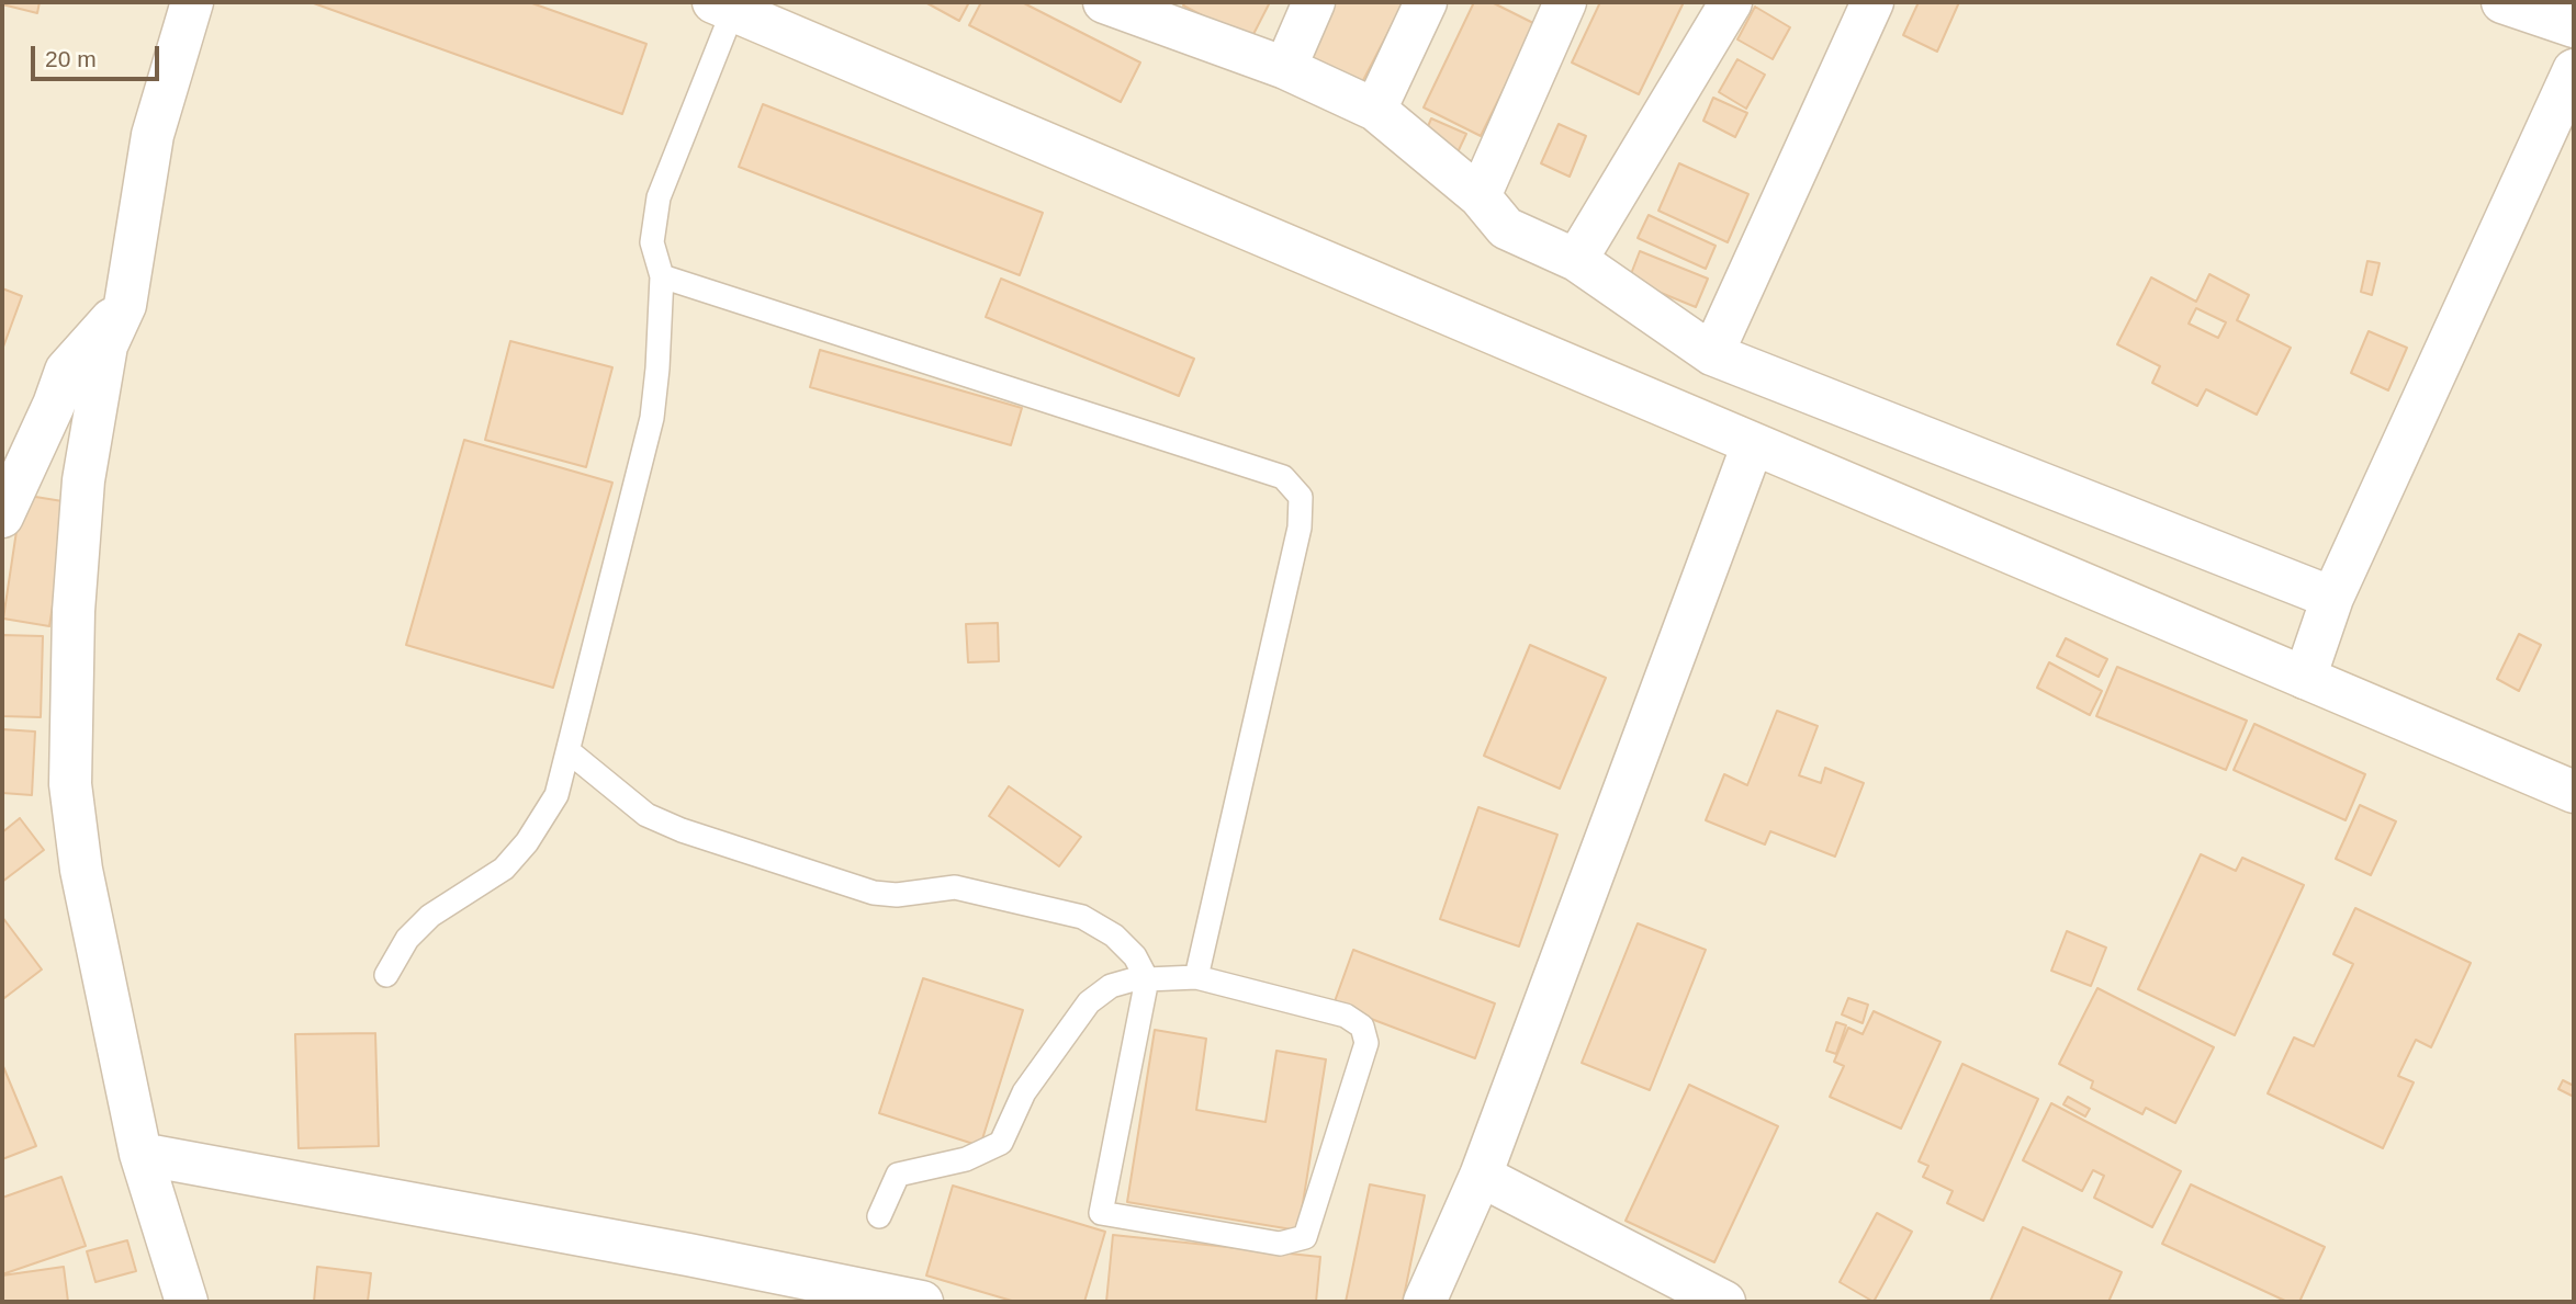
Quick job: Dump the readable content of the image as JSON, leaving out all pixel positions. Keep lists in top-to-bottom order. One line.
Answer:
{"scale_bar":"20 m"}
